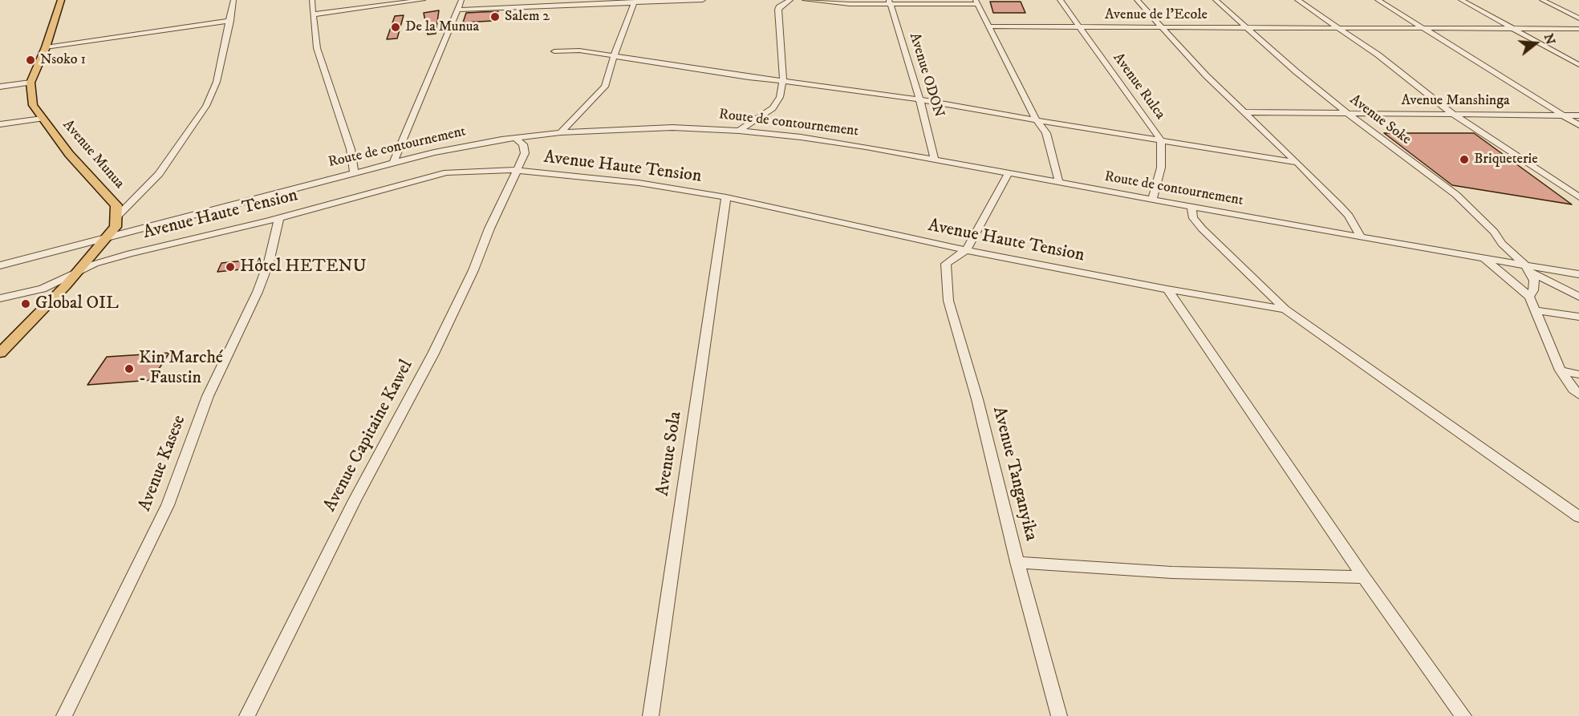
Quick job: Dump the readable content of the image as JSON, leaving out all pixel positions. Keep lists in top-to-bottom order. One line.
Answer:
{"streets":{"main road":["Avenue Munua"],"street":["Avenue de l'Ecole","Avenue ODON","Avenue Rulca","Avenue Manshinga","Avenue Soke","Route de contournement","Avenue Haute Tension","Avenue Capitaine Kawel","Avenue Sola","Avenue Kasese","Avenue Tanganyika"]},"crossings":[["Avenue de l'Ecole","Avenue Rulca"],["Avenue de l'Ecole","Avenue Soke"],["Avenue ODON","Route de contournement"],["Avenue Rulca","Route de contournement"],["Avenue Manshinga","Avenue Soke"],["Avenue Soke","Route de contournement"],["Route de contournement","Avenue Munua"],["Route de contournement","Avenue Capitaine Kawel"],["Avenue Munua","Avenue Haute Tension"],["Avenue Haute Tension","Avenue Capitaine Kawel"],["Avenue Haute Tension","Avenue Sola"],["Avenue Haute Tension","Avenue Kasese"],["Avenue Haute Tension","Avenue Tanganyika"]],"places":["Salem 2","De la Munua","Nsoko 1","Briqueterie","Hôtel HETENU","Global OIL","Kin Marché - Faustin"],"north":"right"}
